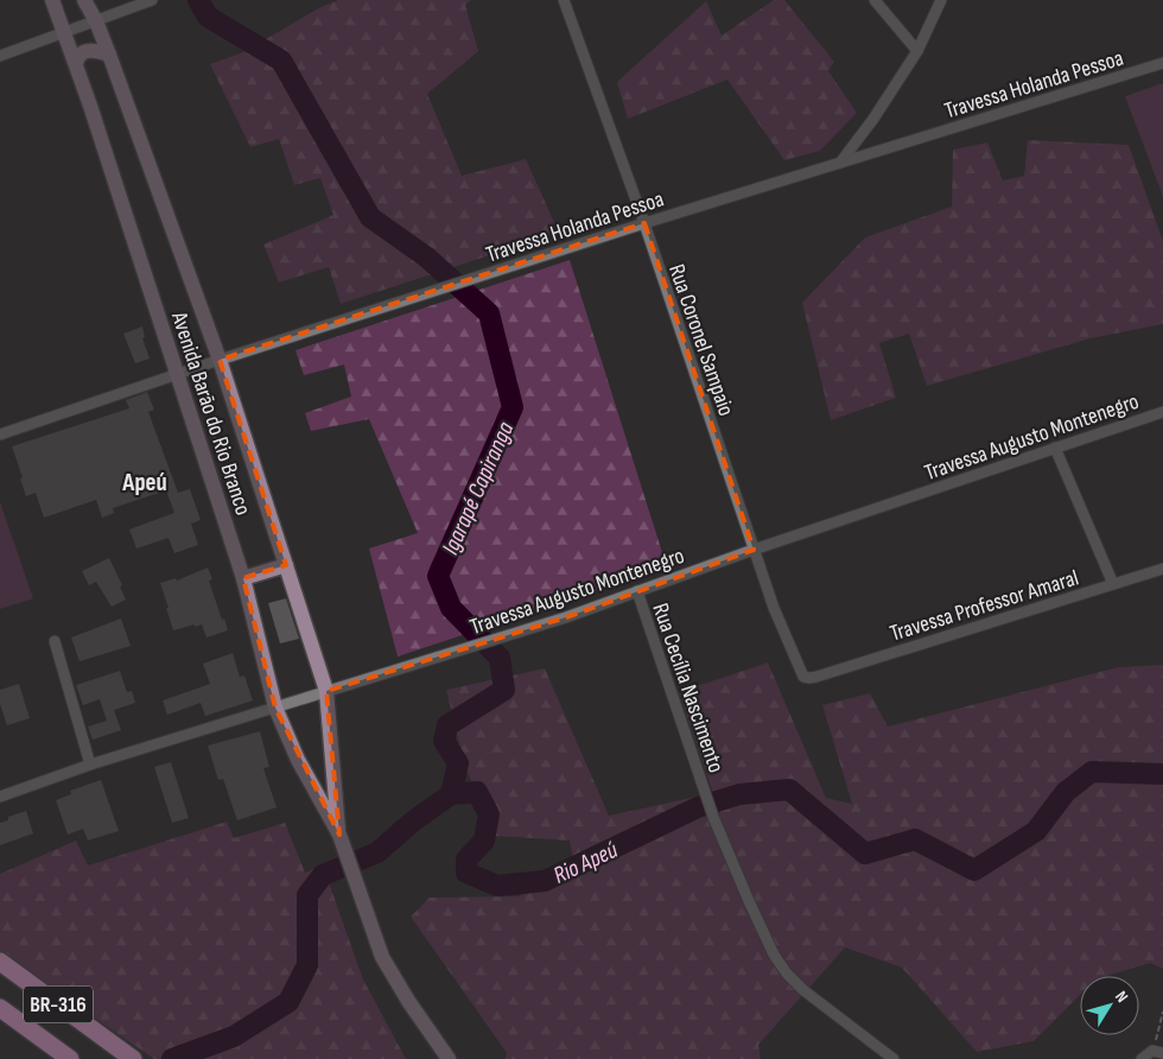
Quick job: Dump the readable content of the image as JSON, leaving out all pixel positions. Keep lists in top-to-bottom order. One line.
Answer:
{"streets":{"highway":["BR-316"],"main road":["Avenida Barão do Rio Branco"],"street":["Travessa Holanda Pessoa","Rua Coronel Sampaio","Travessa Augusto Montenegro","Travessa Professor Amaral","Rua Cecília Nascimento"]},"crossings":[["Travessa Holanda Pessoa","Rua Coronel Sampaio"],["Travessa Holanda Pessoa","Avenida Barão do Rio Branco"],["Rua Coronel Sampaio","Travessa Augusto Montenegro"],["Rua Coronel Sampaio","Travessa Professor Amaral"],["Avenida Barão do Rio Branco","Travessa Augusto Montenegro"],["Travessa Augusto Montenegro","Rua Cecília Nascimento"]],"districts":["Apeú"],"water":["Igarapé Capiranga","Rio Apeú"],"north":"top right"}
